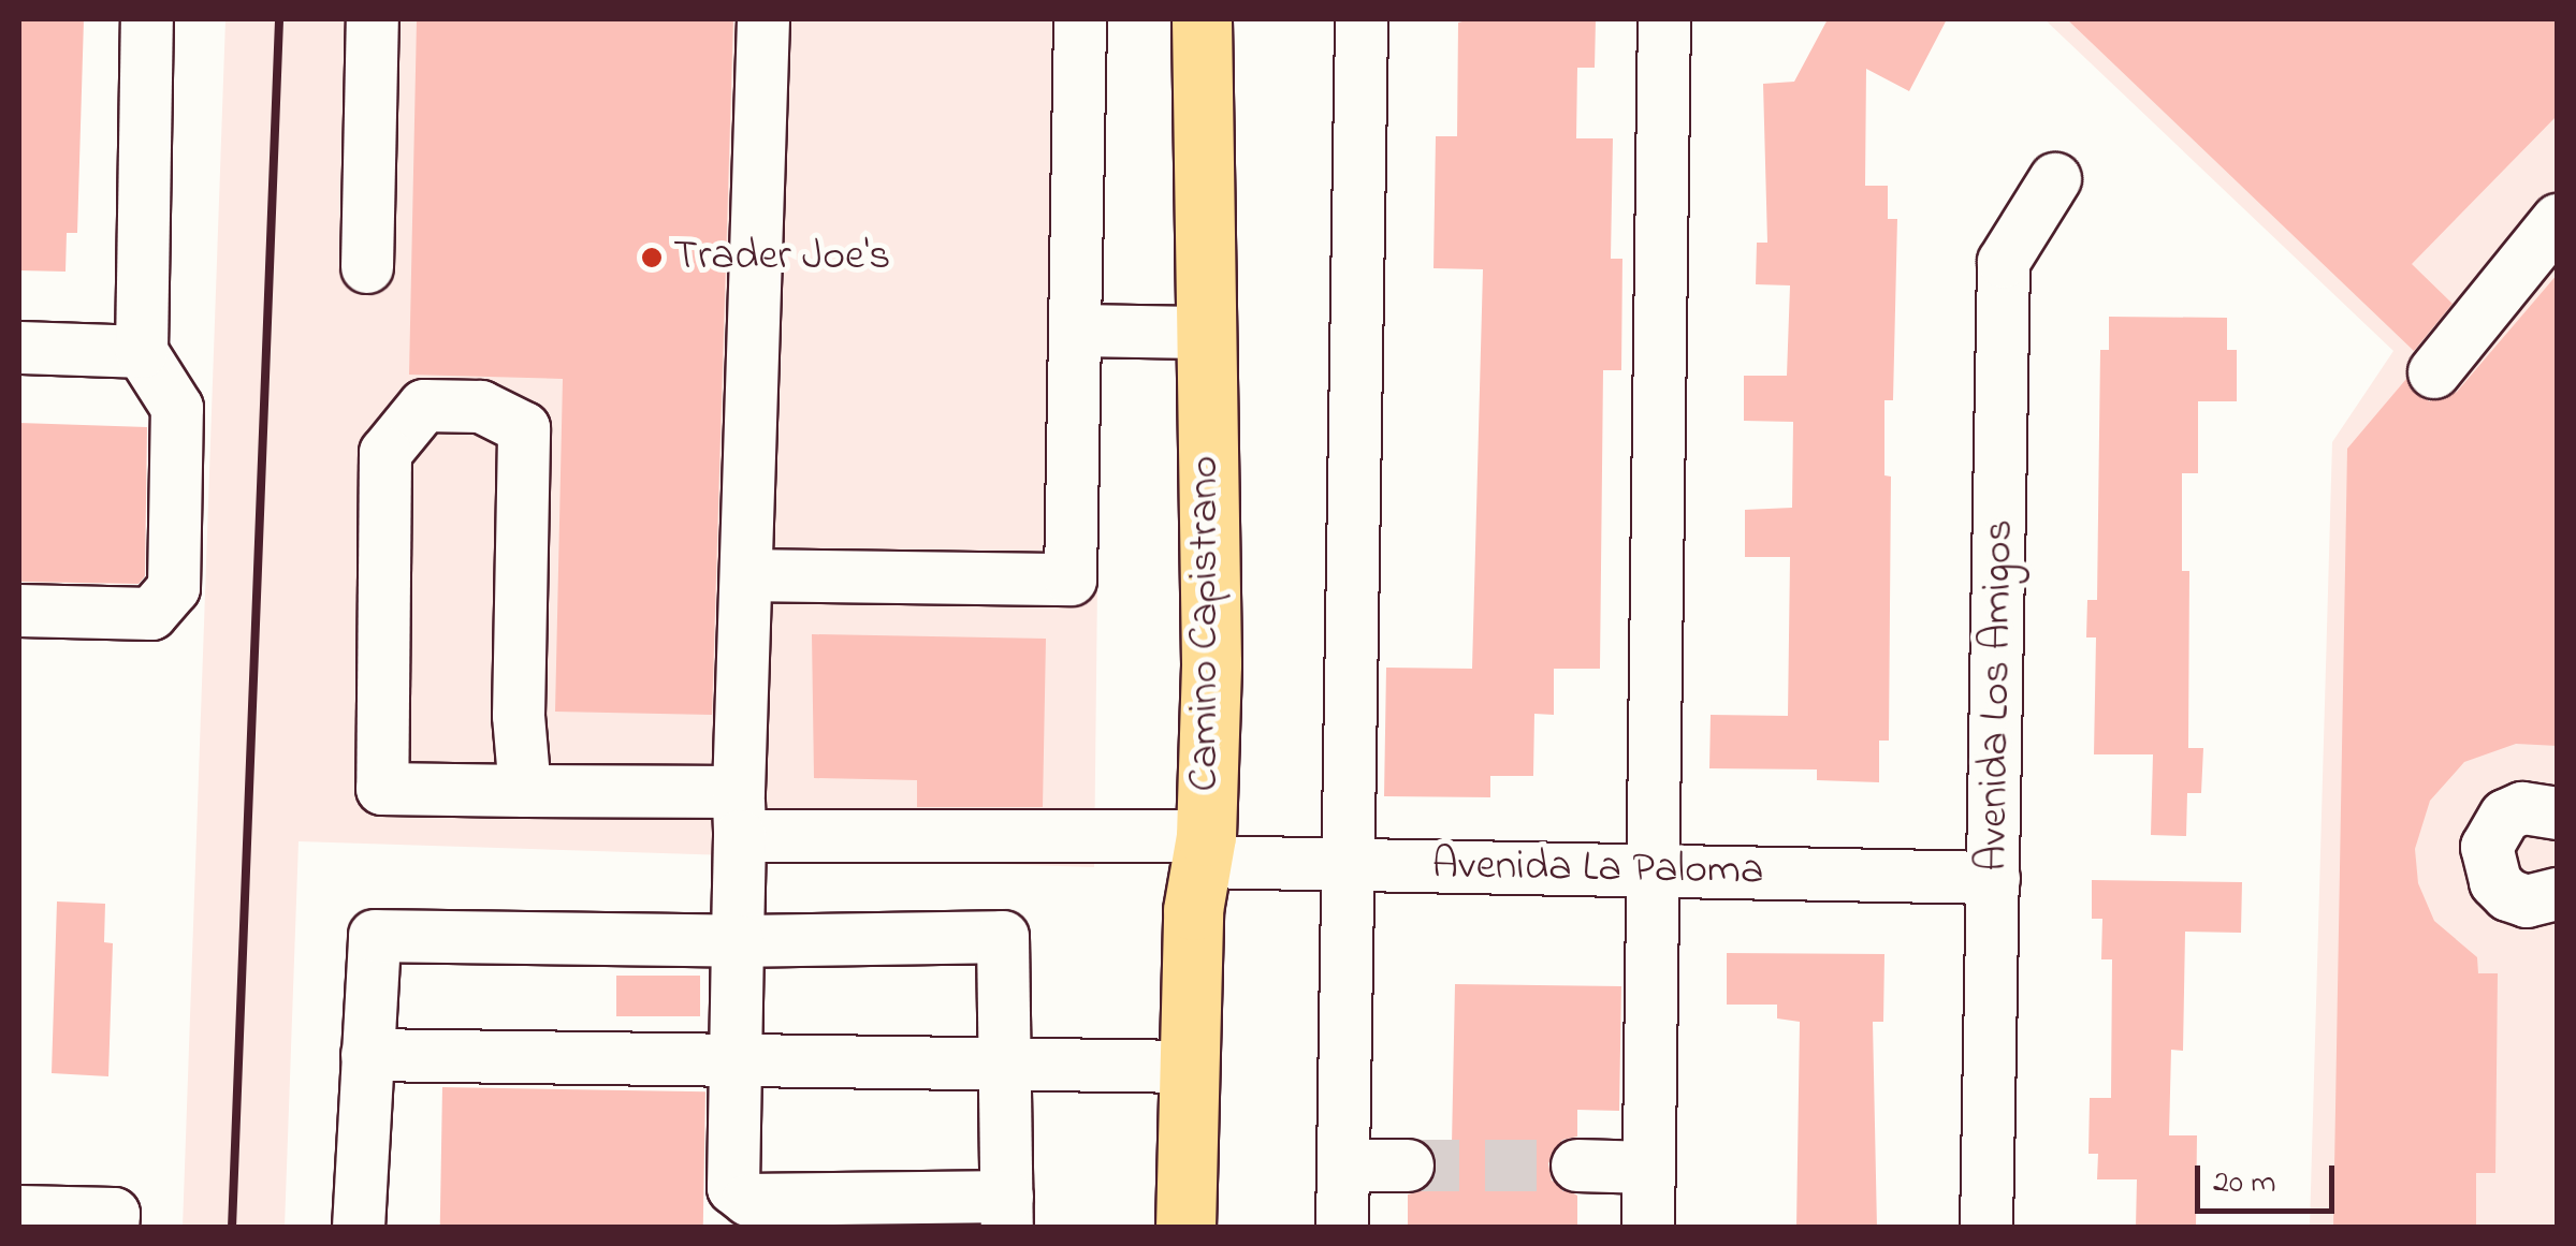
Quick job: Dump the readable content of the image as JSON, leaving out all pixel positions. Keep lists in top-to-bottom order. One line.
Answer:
{"streets":{"main road":["Camino Capistrano"],"street":["Avenida Los Amigos","Avenida La Paloma"]},"crossings":[["Camino Capistrano","Avenida La Paloma"],["Avenida Los Amigos","Avenida La Paloma"]],"places":["Trader Joe's"],"scale_bar":"20 m"}
